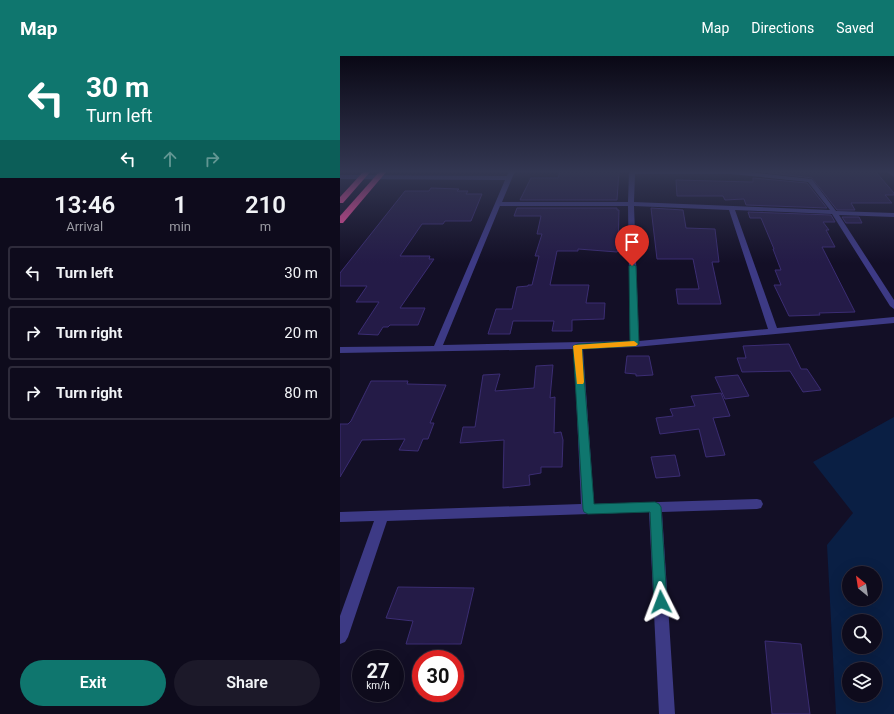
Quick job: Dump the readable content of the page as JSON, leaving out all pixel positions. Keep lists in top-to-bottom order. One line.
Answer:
{"north":"top left","page":{"header":"Map","nav":["Map","Directions","Saved"],"turn":["30 m","Turn left"],"eta":["13:46","Arrival","1","min","210","m"],"list":[{"name":"Turn left","value":"30 m"},{"name":"Turn right","value":"20 m"},{"name":"Turn right","value":"80 m"}],"speed":"27 km/h","limit":"30","buttons":["Exit","Share"]}}
